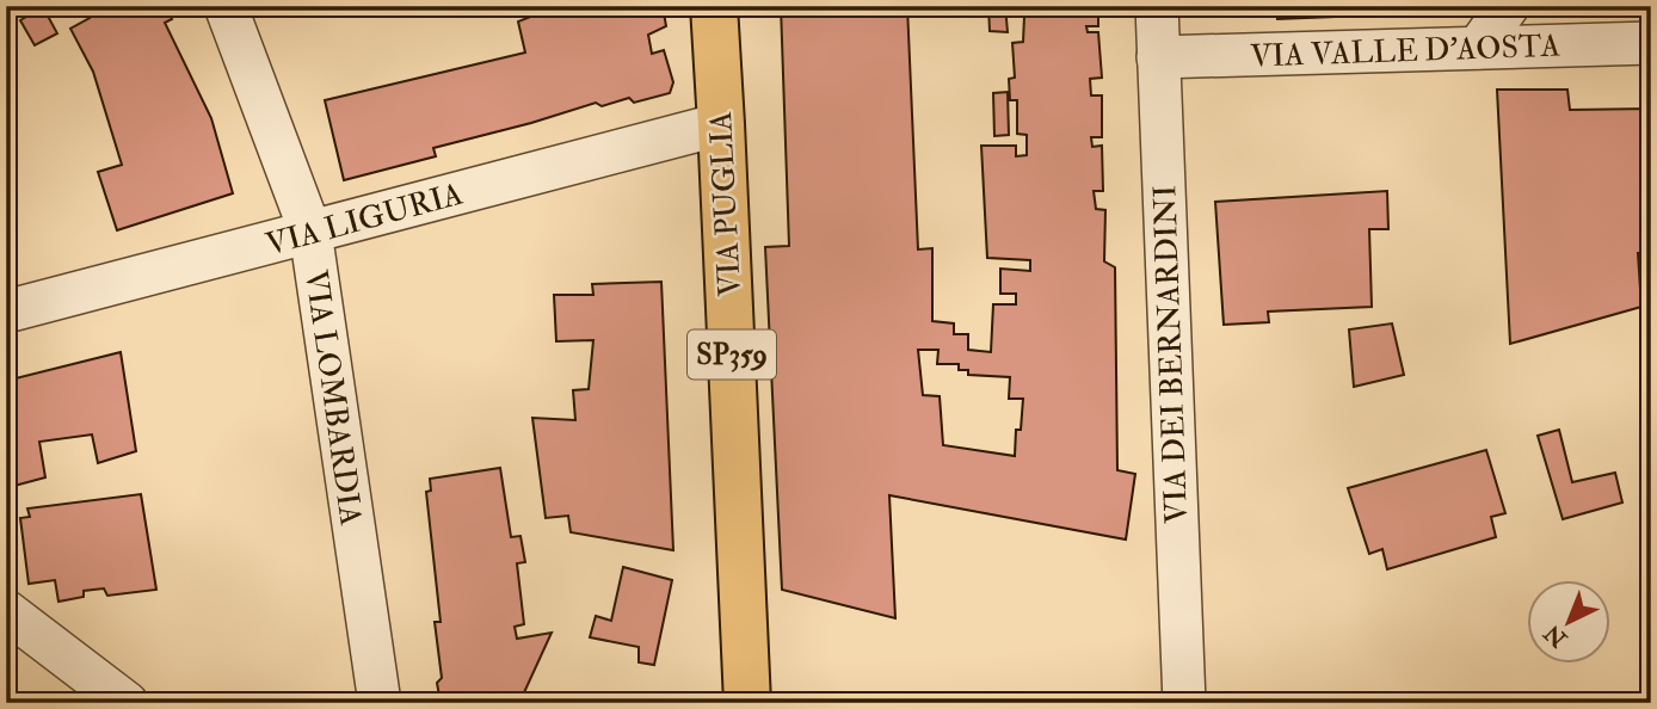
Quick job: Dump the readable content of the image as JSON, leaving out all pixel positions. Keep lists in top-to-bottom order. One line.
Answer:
{"streets":{"main road":["VIA PUGLIA","SP359"],"street":["VIA VALLE D'AOSTA","VIA LIGURIA","VIA DEI BERNARDINI","VIA LOMBARDIA"]},"crossings":[["VIA VALLE D'AOSTA","VIA DEI BERNARDINI"],["VIA PUGLIA","VIA LIGURIA"],["VIA LIGURIA","VIA LOMBARDIA"]],"north":"bottom left"}
